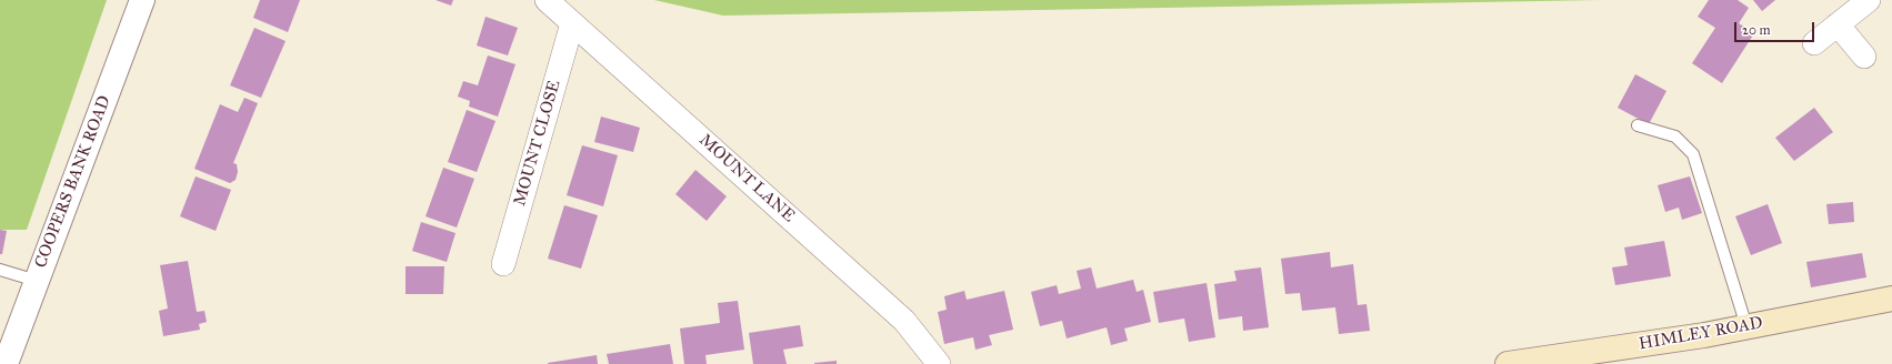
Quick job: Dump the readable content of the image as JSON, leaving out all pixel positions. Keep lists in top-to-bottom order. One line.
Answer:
{"streets":{"main road":["HIMLEY ROAD"],"street":["MOUNT CLOSE","MOUNT LANE","COOPERS BANK ROAD"]},"crossings":[["MOUNT CLOSE","MOUNT LANE"]],"scale_bar":"20 m"}
